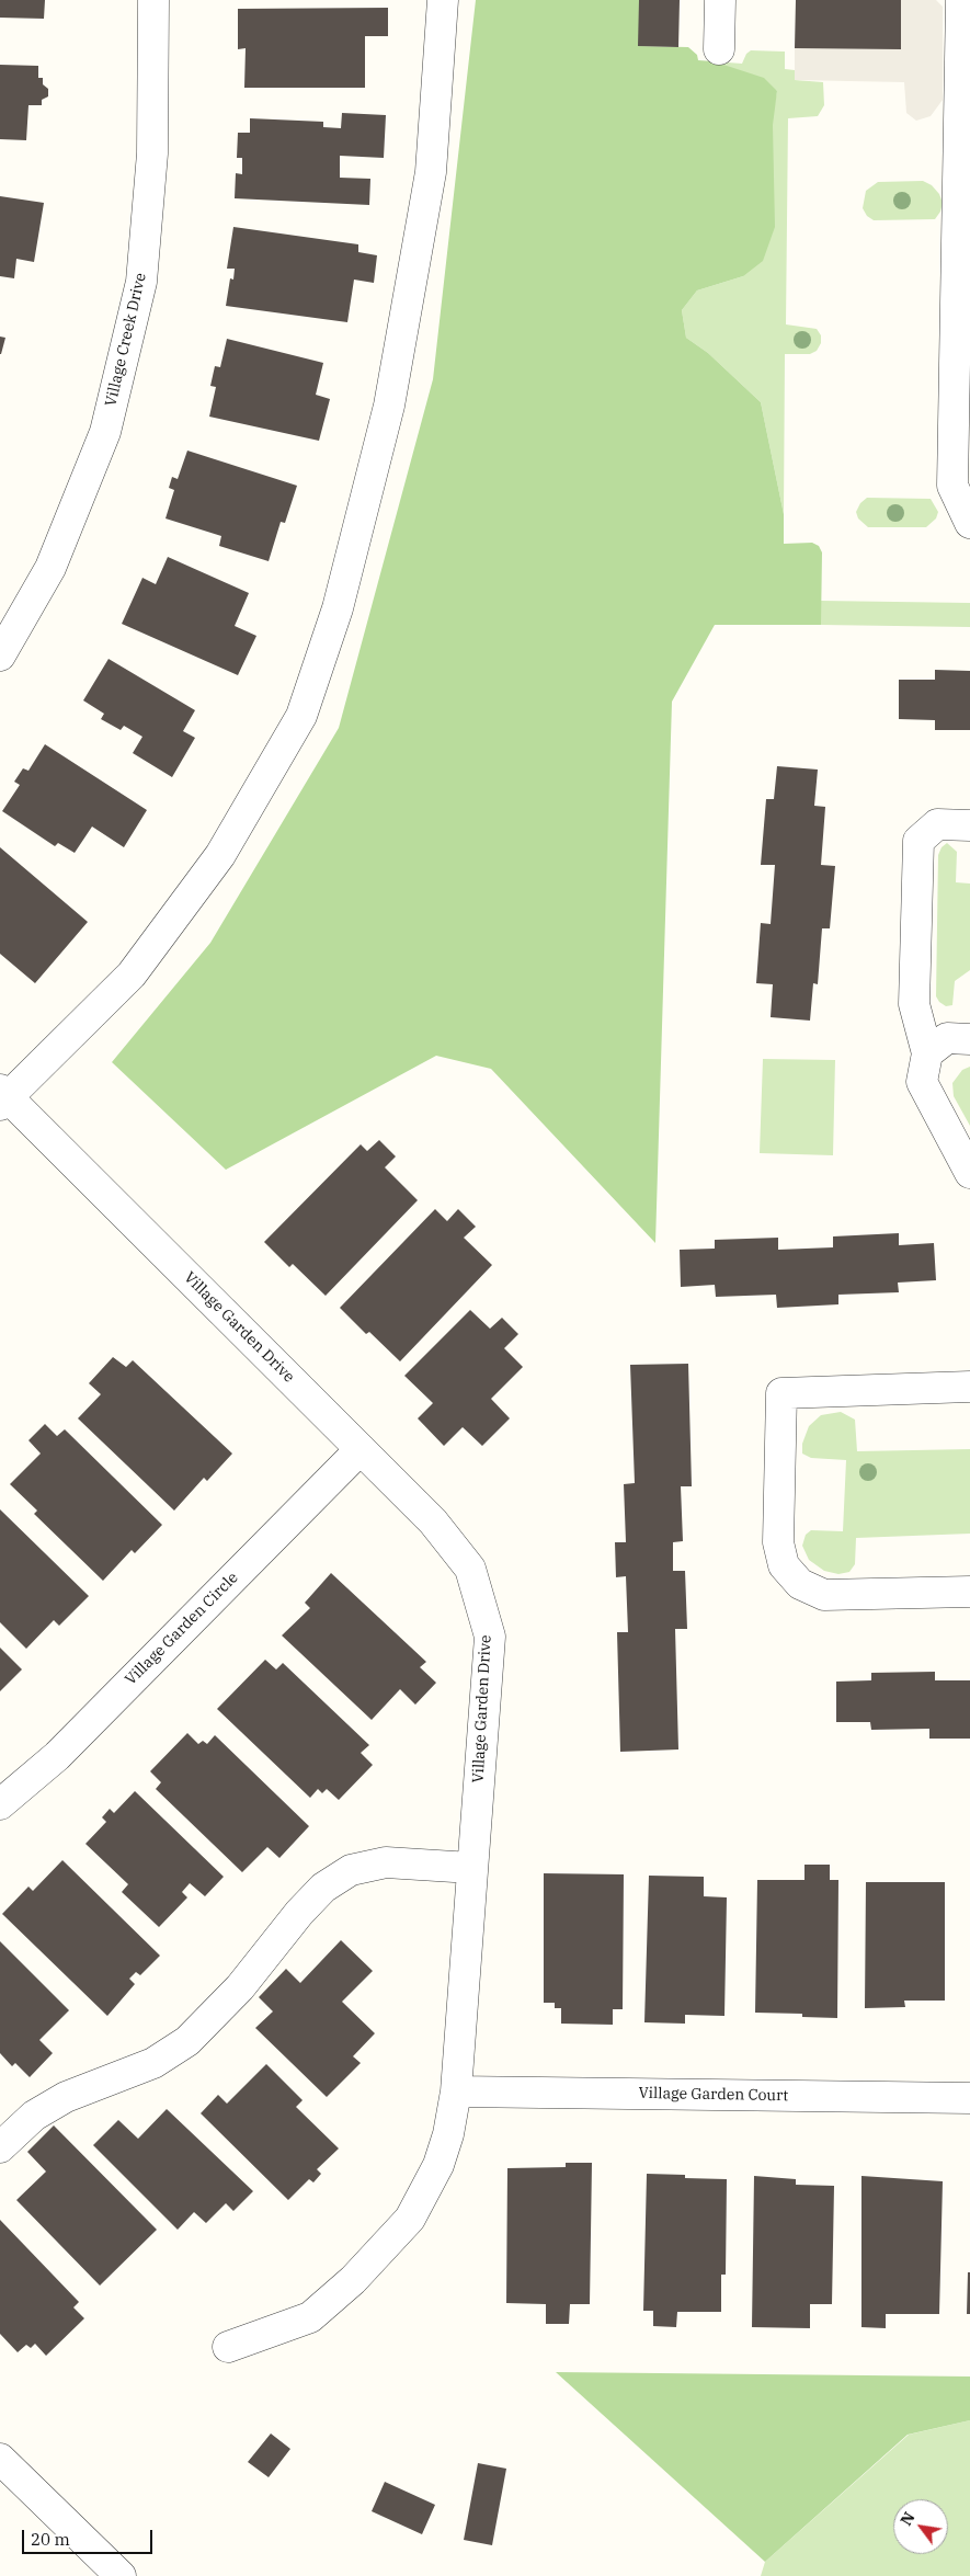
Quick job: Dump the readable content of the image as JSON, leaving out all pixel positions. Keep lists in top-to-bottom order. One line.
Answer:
{"streets":{"street":["Village Creek Drive","Village Garden Drive","Village Garden Circle","Village Garden Court"]},"crossings":[["Village Garden Drive","Village Garden Circle"],["Village Garden Drive","Village Garden Court"]],"scale_bar":"20 m","north":"top left"}
